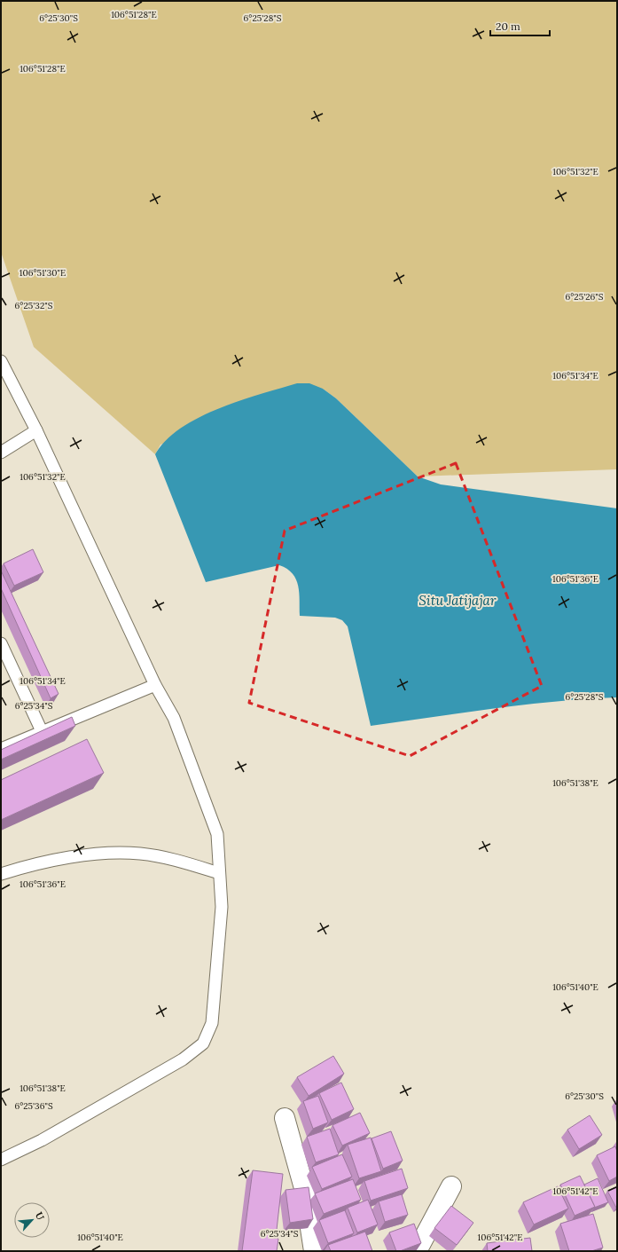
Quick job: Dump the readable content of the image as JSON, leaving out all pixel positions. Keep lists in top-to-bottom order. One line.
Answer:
{"water":["Situ Jatijajar"],"scale_bar":"20 m","north":"top right","coordinates":["106°51'28\"E","6°25'30\"S","6°25'28\"S","106°51'32\"E","106°51'30\"E","6°25'26\"S","6°25'32\"S","106°51'34\"E","106°51'36\"E","6°25'34\"S","106°51'38\"E","106°51'40\"E","6°25'36\"S","106°51'42\"E"]}
